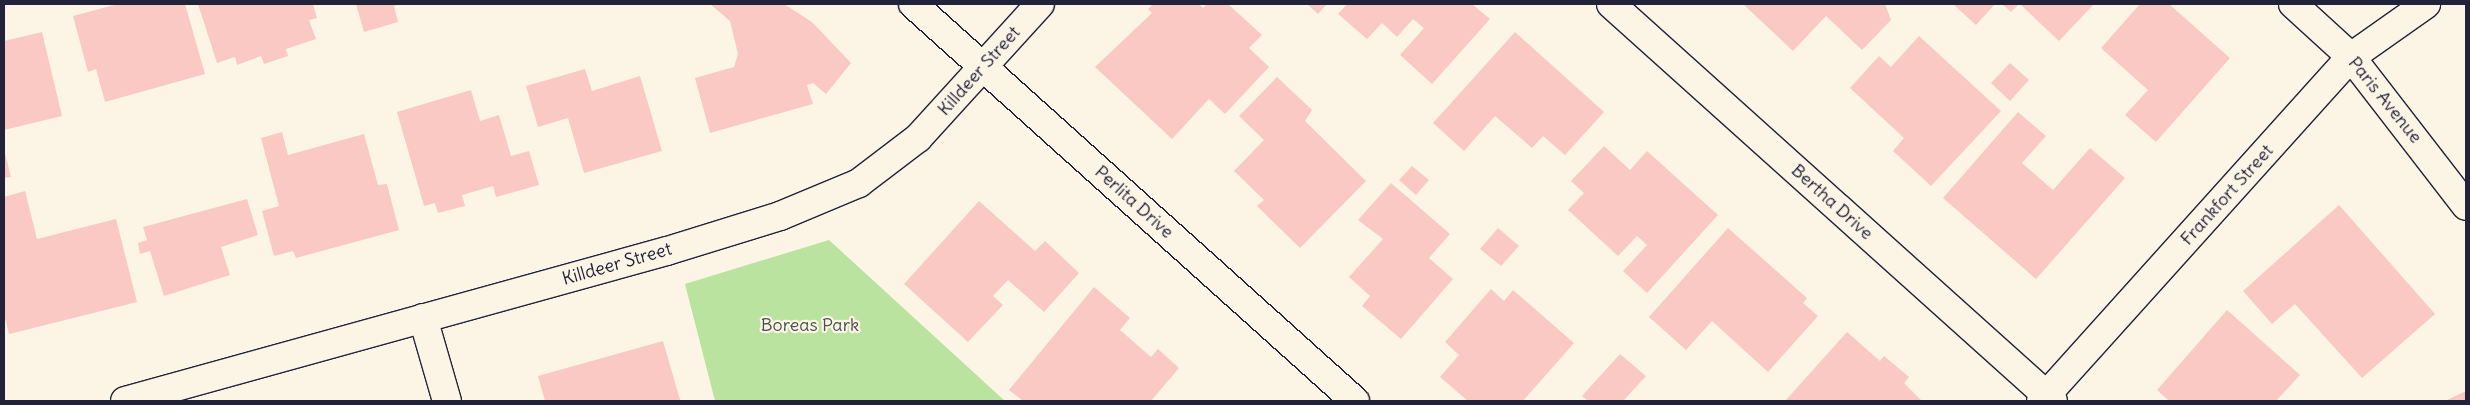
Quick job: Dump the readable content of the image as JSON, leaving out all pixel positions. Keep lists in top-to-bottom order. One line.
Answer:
{"streets":{"street":["Killdeer Street","Paris Avenue","Frankfort Street","Perlita Drive","Bertha Drive"]},"crossings":[["Killdeer Street","Perlita Drive"],["Paris Avenue","Frankfort Street"],["Frankfort Street","Bertha Drive"]],"parks":["Boreas Park"]}
